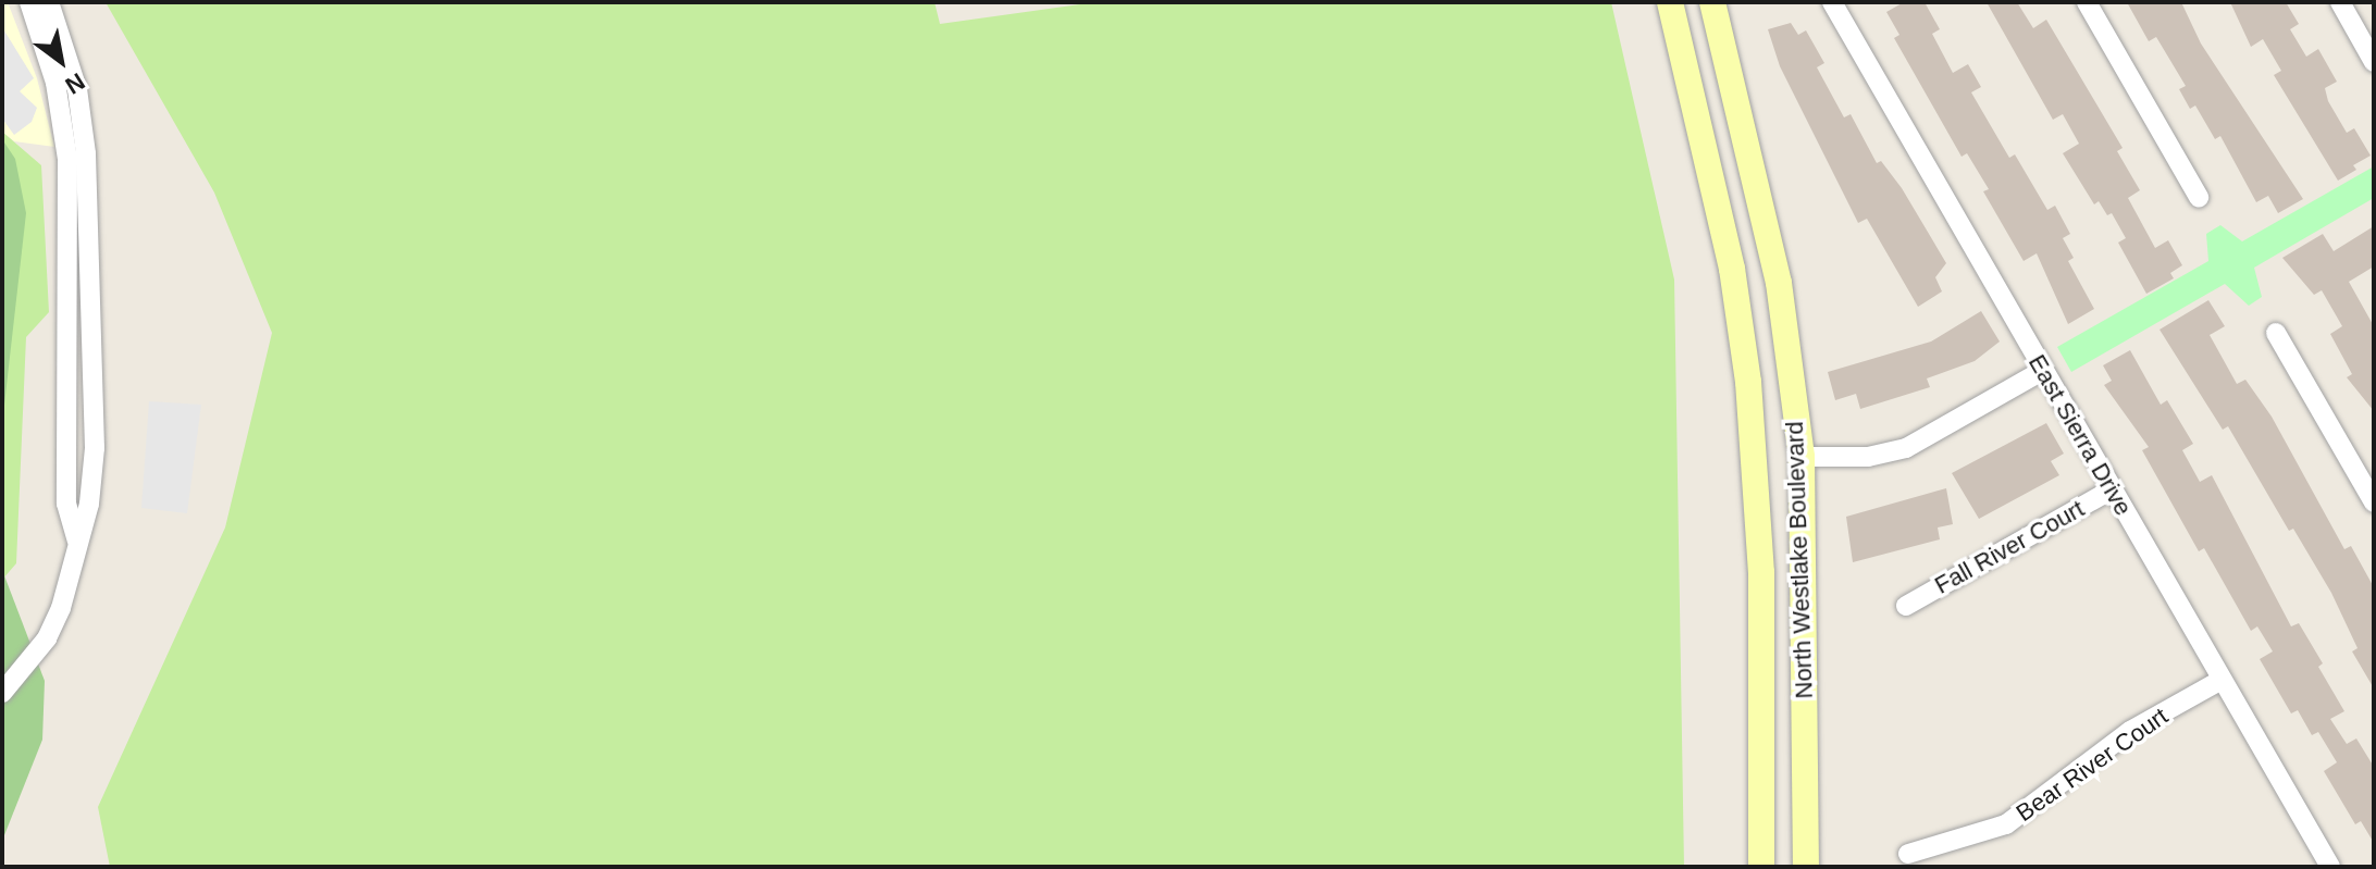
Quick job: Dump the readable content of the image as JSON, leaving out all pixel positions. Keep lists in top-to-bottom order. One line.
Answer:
{"streets":{"main road":["North Westlake Boulevard"],"street":["East Sierra Drive","Fall River Court","Bear River Court"]},"crossings":[["East Sierra Drive","Fall River Court"],["East Sierra Drive","Bear River Court"]],"north":"bottom right"}
